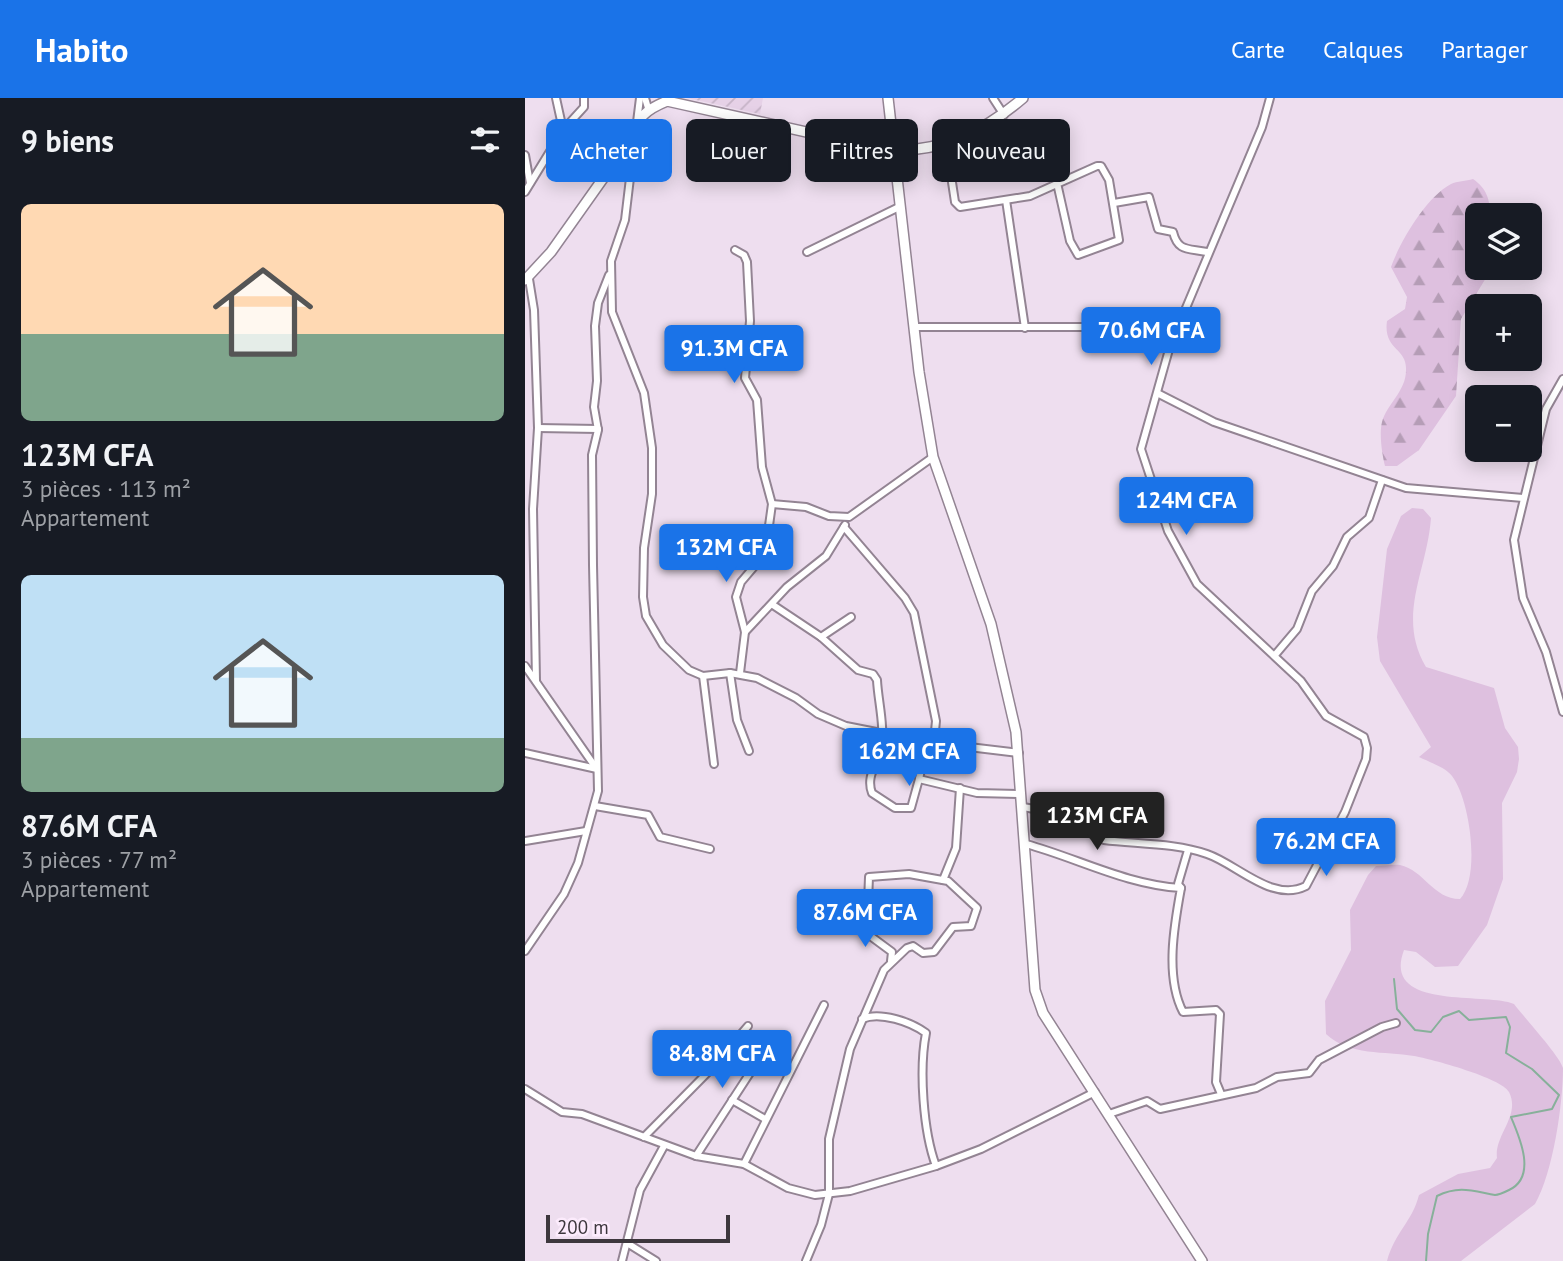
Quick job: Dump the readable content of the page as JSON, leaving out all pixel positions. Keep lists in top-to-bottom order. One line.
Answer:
{"scale_bar":"200 m","page":{"header":"Habito","nav":["Carte","Calques","Partager"],"heading":"9 biens","chip":["Acheter","Louer","Filtres","Nouveau"],"list":[{"name":"123M CFA","note":"3 pièces · 113 m² · Appartement"},{"name":"87.6M CFA","note":"3 pièces · 77 m² · Appartement"}],"map_buttons":["+","−"],"price":["70.6M CFA","91.3M CFA","124M CFA","132M CFA","162M CFA","123M CFA","76.2M CFA","87.6M CFA","84.8M CFA"],"scale":"200 m"}}
